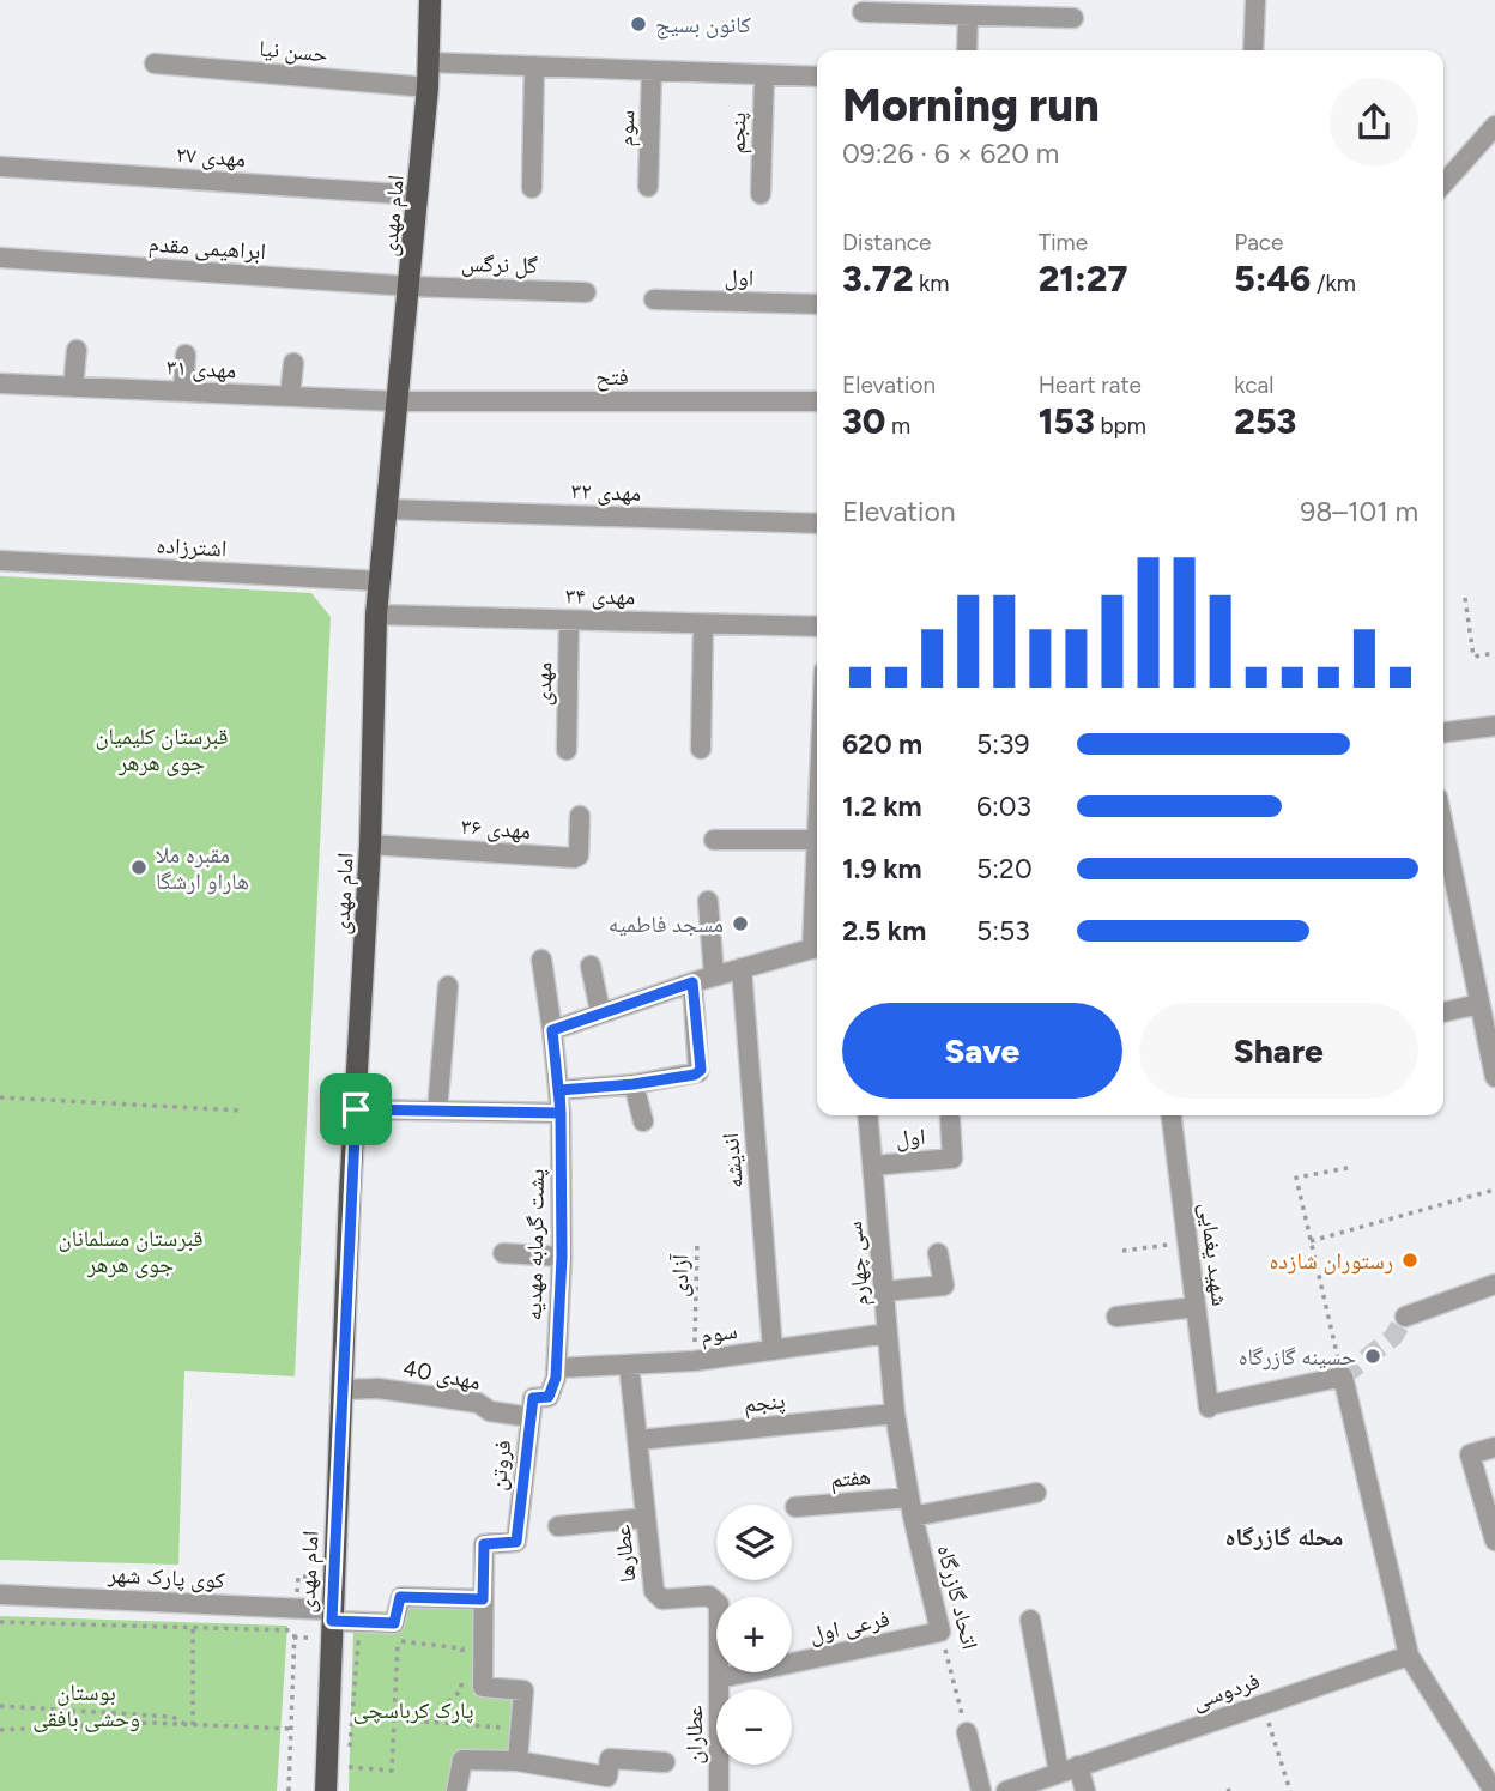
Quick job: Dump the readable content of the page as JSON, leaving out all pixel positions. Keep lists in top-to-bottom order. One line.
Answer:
{"streets":{"main road":["امام مهدی"],"street":["حسن نیا","سوم","پنجم","مهدی ۲۷","ابراهیمی مقدم","گل نرگس","اول","مهدی ۳۱","فتح","مهدی ۳۲","اشترزاده","مهدی ۳۴","مهدی","مهدی ۳۶","اندیشه","پشت گرمابه مهدیه","شهید یغمایی","سی چهارم","مهدی 40","فروتن","هفتم","عطارها","کوی پارک شهر","اتحاد گازرگاه","فرعی اول","فردوسی","عطاران"],"path":["آزادی"]},"crossings":[["حسن نیا","امام مهدی"],["سوم","اندیشه"],["سوم","پشت گرمابه مهدیه"],["سوم","سی چهارم"],["سوم","آزادی"],["سوم","فروتن"],["سوم","عطارها"],["پنجم","سی چهارم"],["پنجم","عطارها"],["پنجم","اتحاد گازرگاه"],["مهدی ۲۷","امام مهدی"],["امام مهدی","ابراهیمی مقدم"],["امام مهدی","گل نرگس"],["امام مهدی","مهدی ۳۱"],["امام مهدی","فتح"],["امام مهدی","مهدی ۳۲"],["امام مهدی","اشترزاده"],["امام مهدی","مهدی ۳۴"],["امام مهدی","مهدی ۳۶"],["امام مهدی","مهدی 40"],["امام مهدی","کوی پارک شهر"],["ابراهیمی مقدم","گل نرگس"],["اول","سی چهارم"],["مهدی ۳۱","فتح"],["مهدی ۳۴","مهدی"],["پشت گرمابه مهدیه","فروتن"],["سی چهارم","اتحاد گازرگاه"],["مهدی 40","فروتن"],["هفتم","اتحاد گازرگاه"],["عطارها","فرعی اول"],["عطارها","عطاران"],["اتحاد گازرگاه","فرعی اول"],["فرعی اول","عطاران"]],"districts":["محله گازرگاه"],"parks":["قبرستان کلیمیان جوی هرهر","قبرستان مسلمانان جوی هرهر","بوستان وحشی بافقی","پارک کرباسچی"],"places":["کانون بسیج","مقبره ملا هاراو ارشگا","مسجد فاطمیه","رستوران شازده","حسینه گازرگاه"],"page":{"heading":["Morning run","09:26 · 6 × 620 m"],"stats":[["Distance","3.72 km"],["Time","21:27"],["Pace","5:46 /km"],["Elevation","30 m"],["Heart rate","153 bpm"],["kcal","253"]],"chart":["Elevation","98–101 m"],"list":[{"name":"620 m","note":"5:39"},{"name":"1.2 km","note":"6:03"},{"name":"1.9 km","note":"5:20"},{"name":"2.5 km","note":"5:53"}],"buttons":["Save","Share"],"map_buttons":["+","−"]}}
